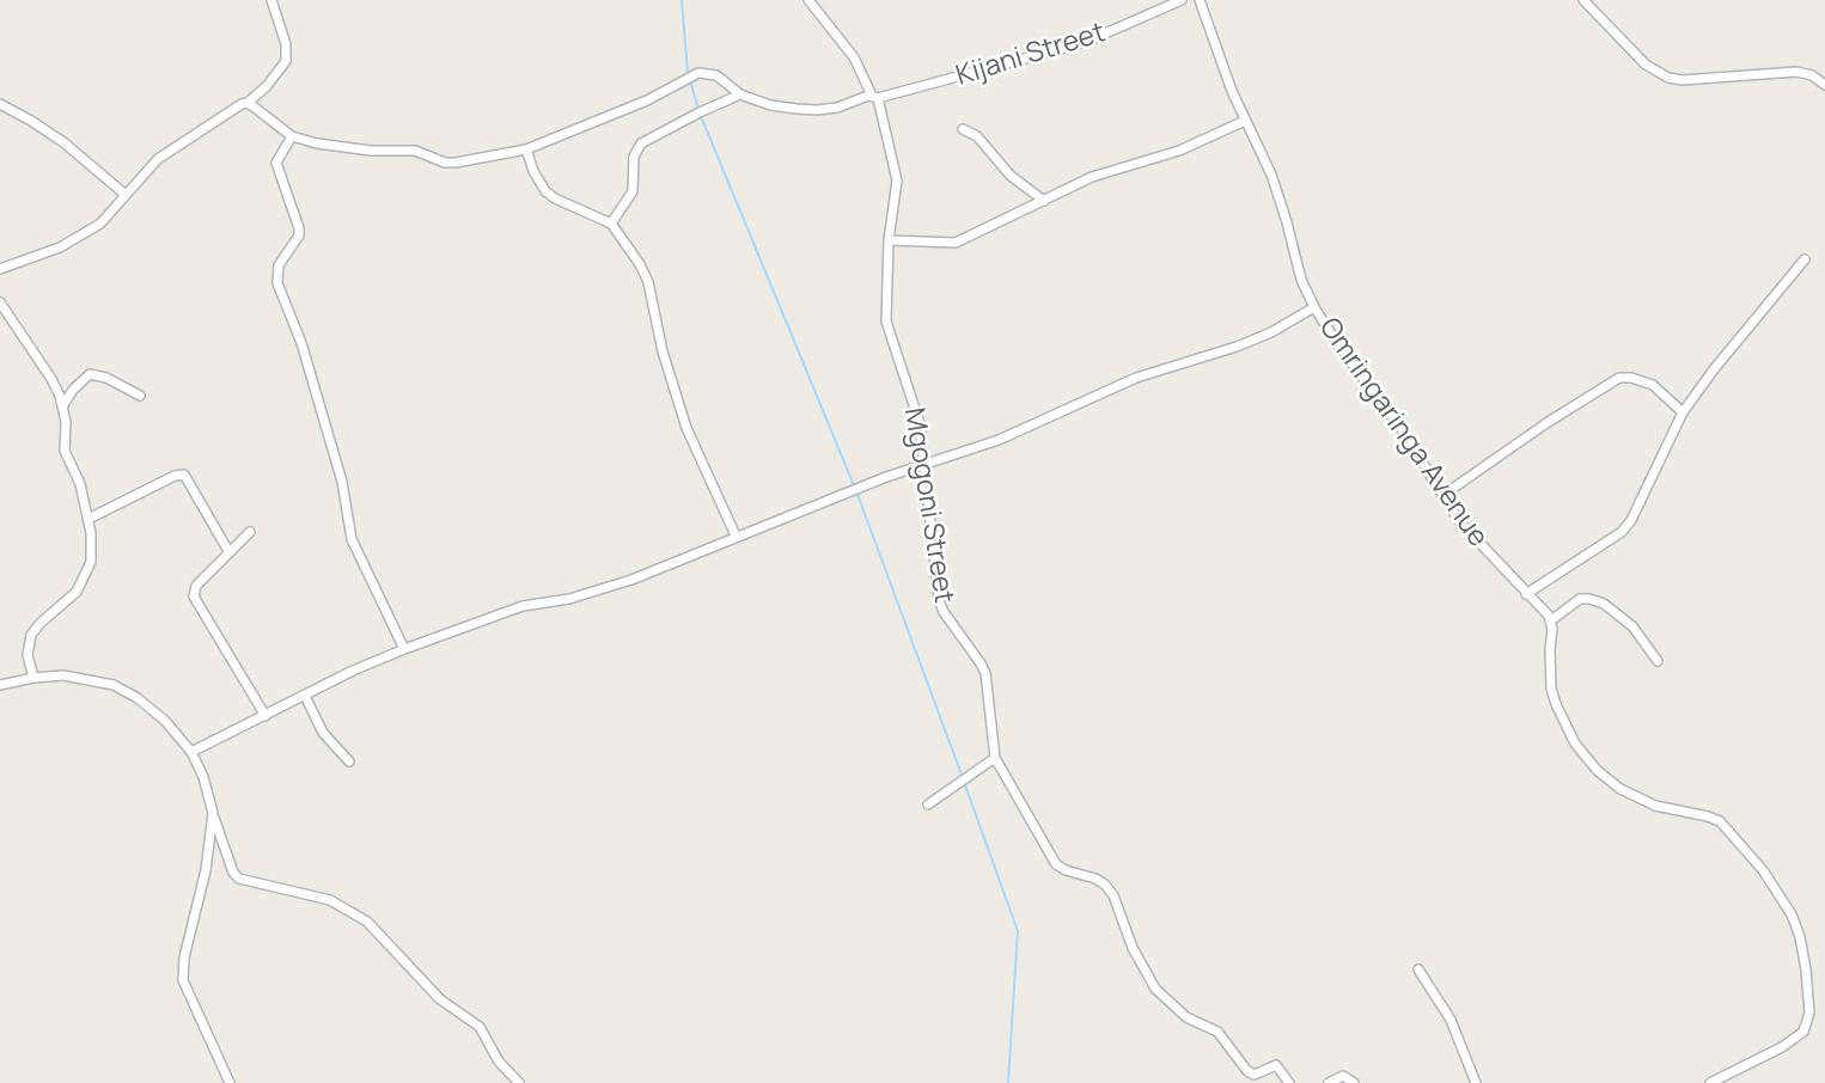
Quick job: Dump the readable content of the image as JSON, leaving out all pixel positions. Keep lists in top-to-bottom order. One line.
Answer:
{"streets":{"street":["Kijani Street","Omringaringa Avenue","Mgogoni Street"]},"crossings":[["Kijani Street","Mgogoni Street"]]}
